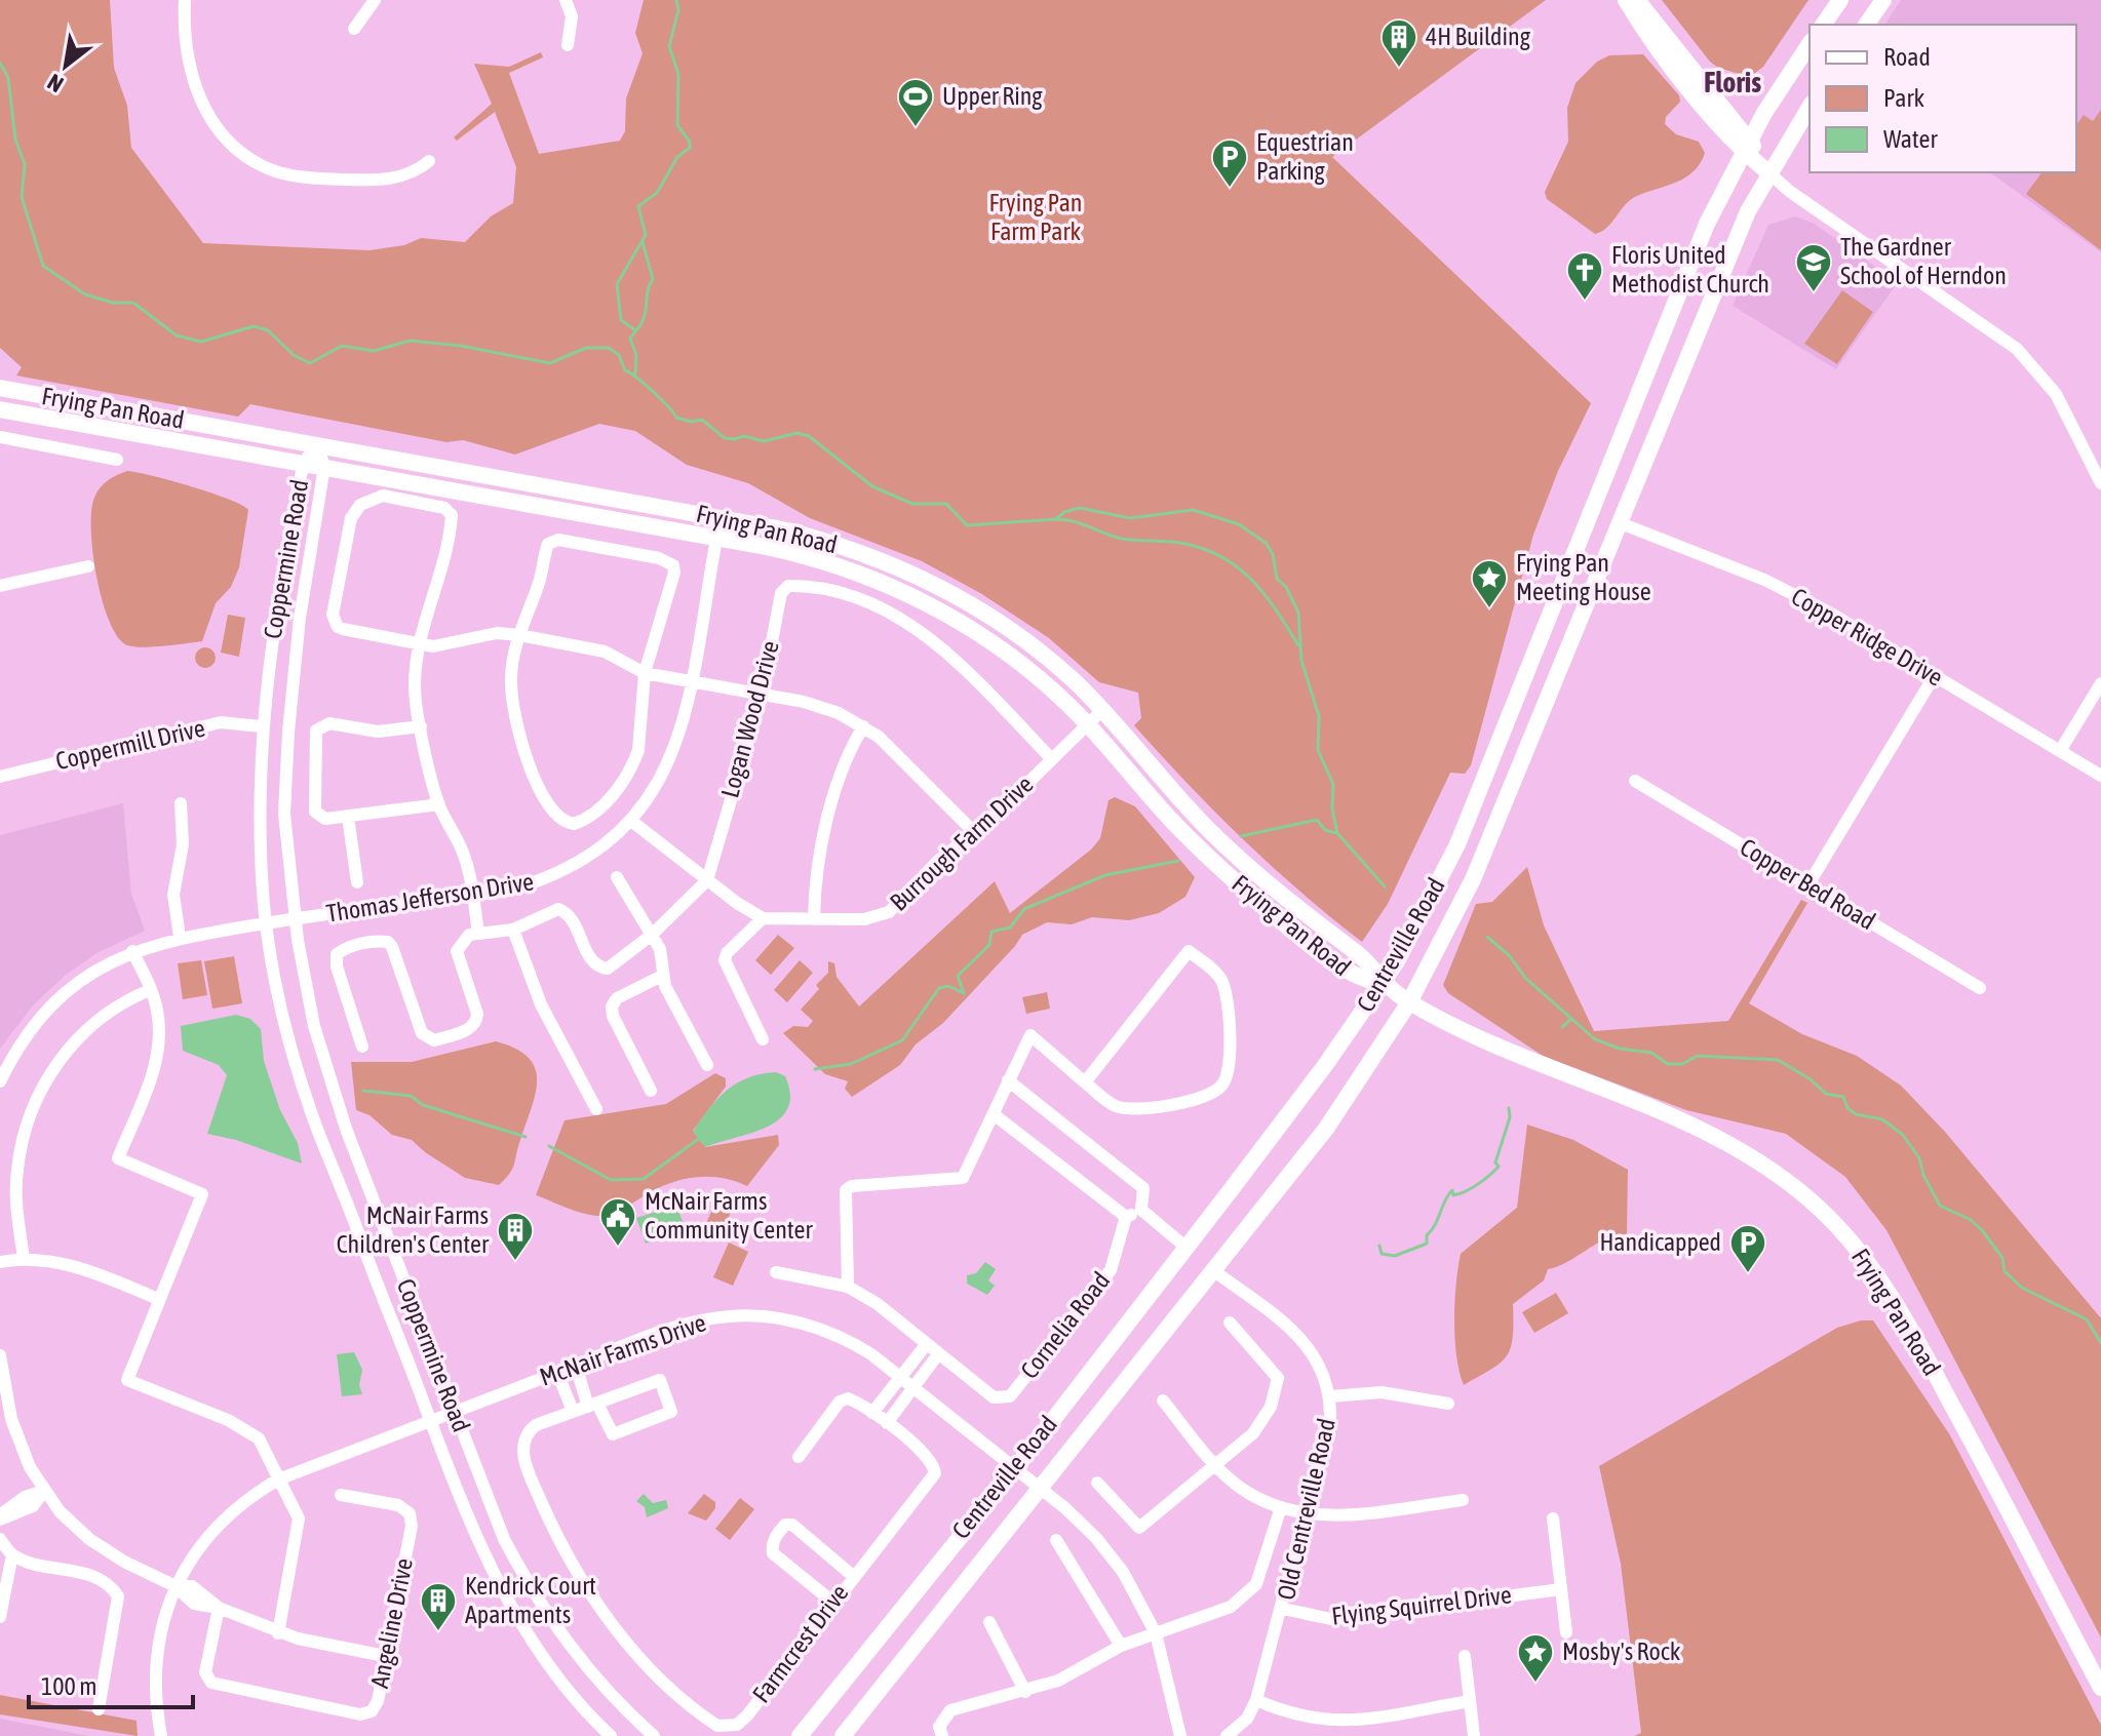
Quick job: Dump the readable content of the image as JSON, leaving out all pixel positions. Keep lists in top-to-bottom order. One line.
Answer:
{"streets":{"main road":["Frying Pan Road","Centreville Road"],"street":["Coppermine Road","Copper Ridge Drive","Logan Wood Drive","Coppermill Drive","Burrough Farm Drive","Copper Bed Road","Thomas Jefferson Drive","Cornelia Road","McNair Farms Drive","Old Centreville Road","Flying Squirrel Drive","Angeline Drive","Farmcrest Drive"]},"crossings":[["Frying Pan Road","Coppermine Road"],["Frying Pan Road","Burrough Farm Drive"],["Frying Pan Road","Thomas Jefferson Drive"],["Frying Pan Road","Centreville Road"],["Coppermine Road","Coppermill Drive"],["Coppermine Road","Thomas Jefferson Drive"],["Coppermine Road","McNair Farms Drive"],["Copper Ridge Drive","Centreville Road"],["Logan Wood Drive","Burrough Farm Drive"],["Centreville Road","McNair Farms Drive"],["Centreville Road","Old Centreville Road"],["McNair Farms Drive","Farmcrest Drive"],["Old Centreville Road","Flying Squirrel Drive"]],"districts":["Floris"],"parks":["Frying Pan Farm Park"],"places":{"building":["4H Building","McNair Farms Children's Center","Kendrick Court Apartments"],"sports":["Upper Ring"],"parking":["Equestrian Parking","Handicapped"],"school or university":["The Gardner School of Herndon"],"church":["Floris United Methodist Church"],"place":["Frying Pan Meeting House","Mosby's Rock"],"public building":["McNair Farms Community Center"]},"legend":["Road","Park","Water"],"scale_bar":"100 m","north":"bottom left"}
